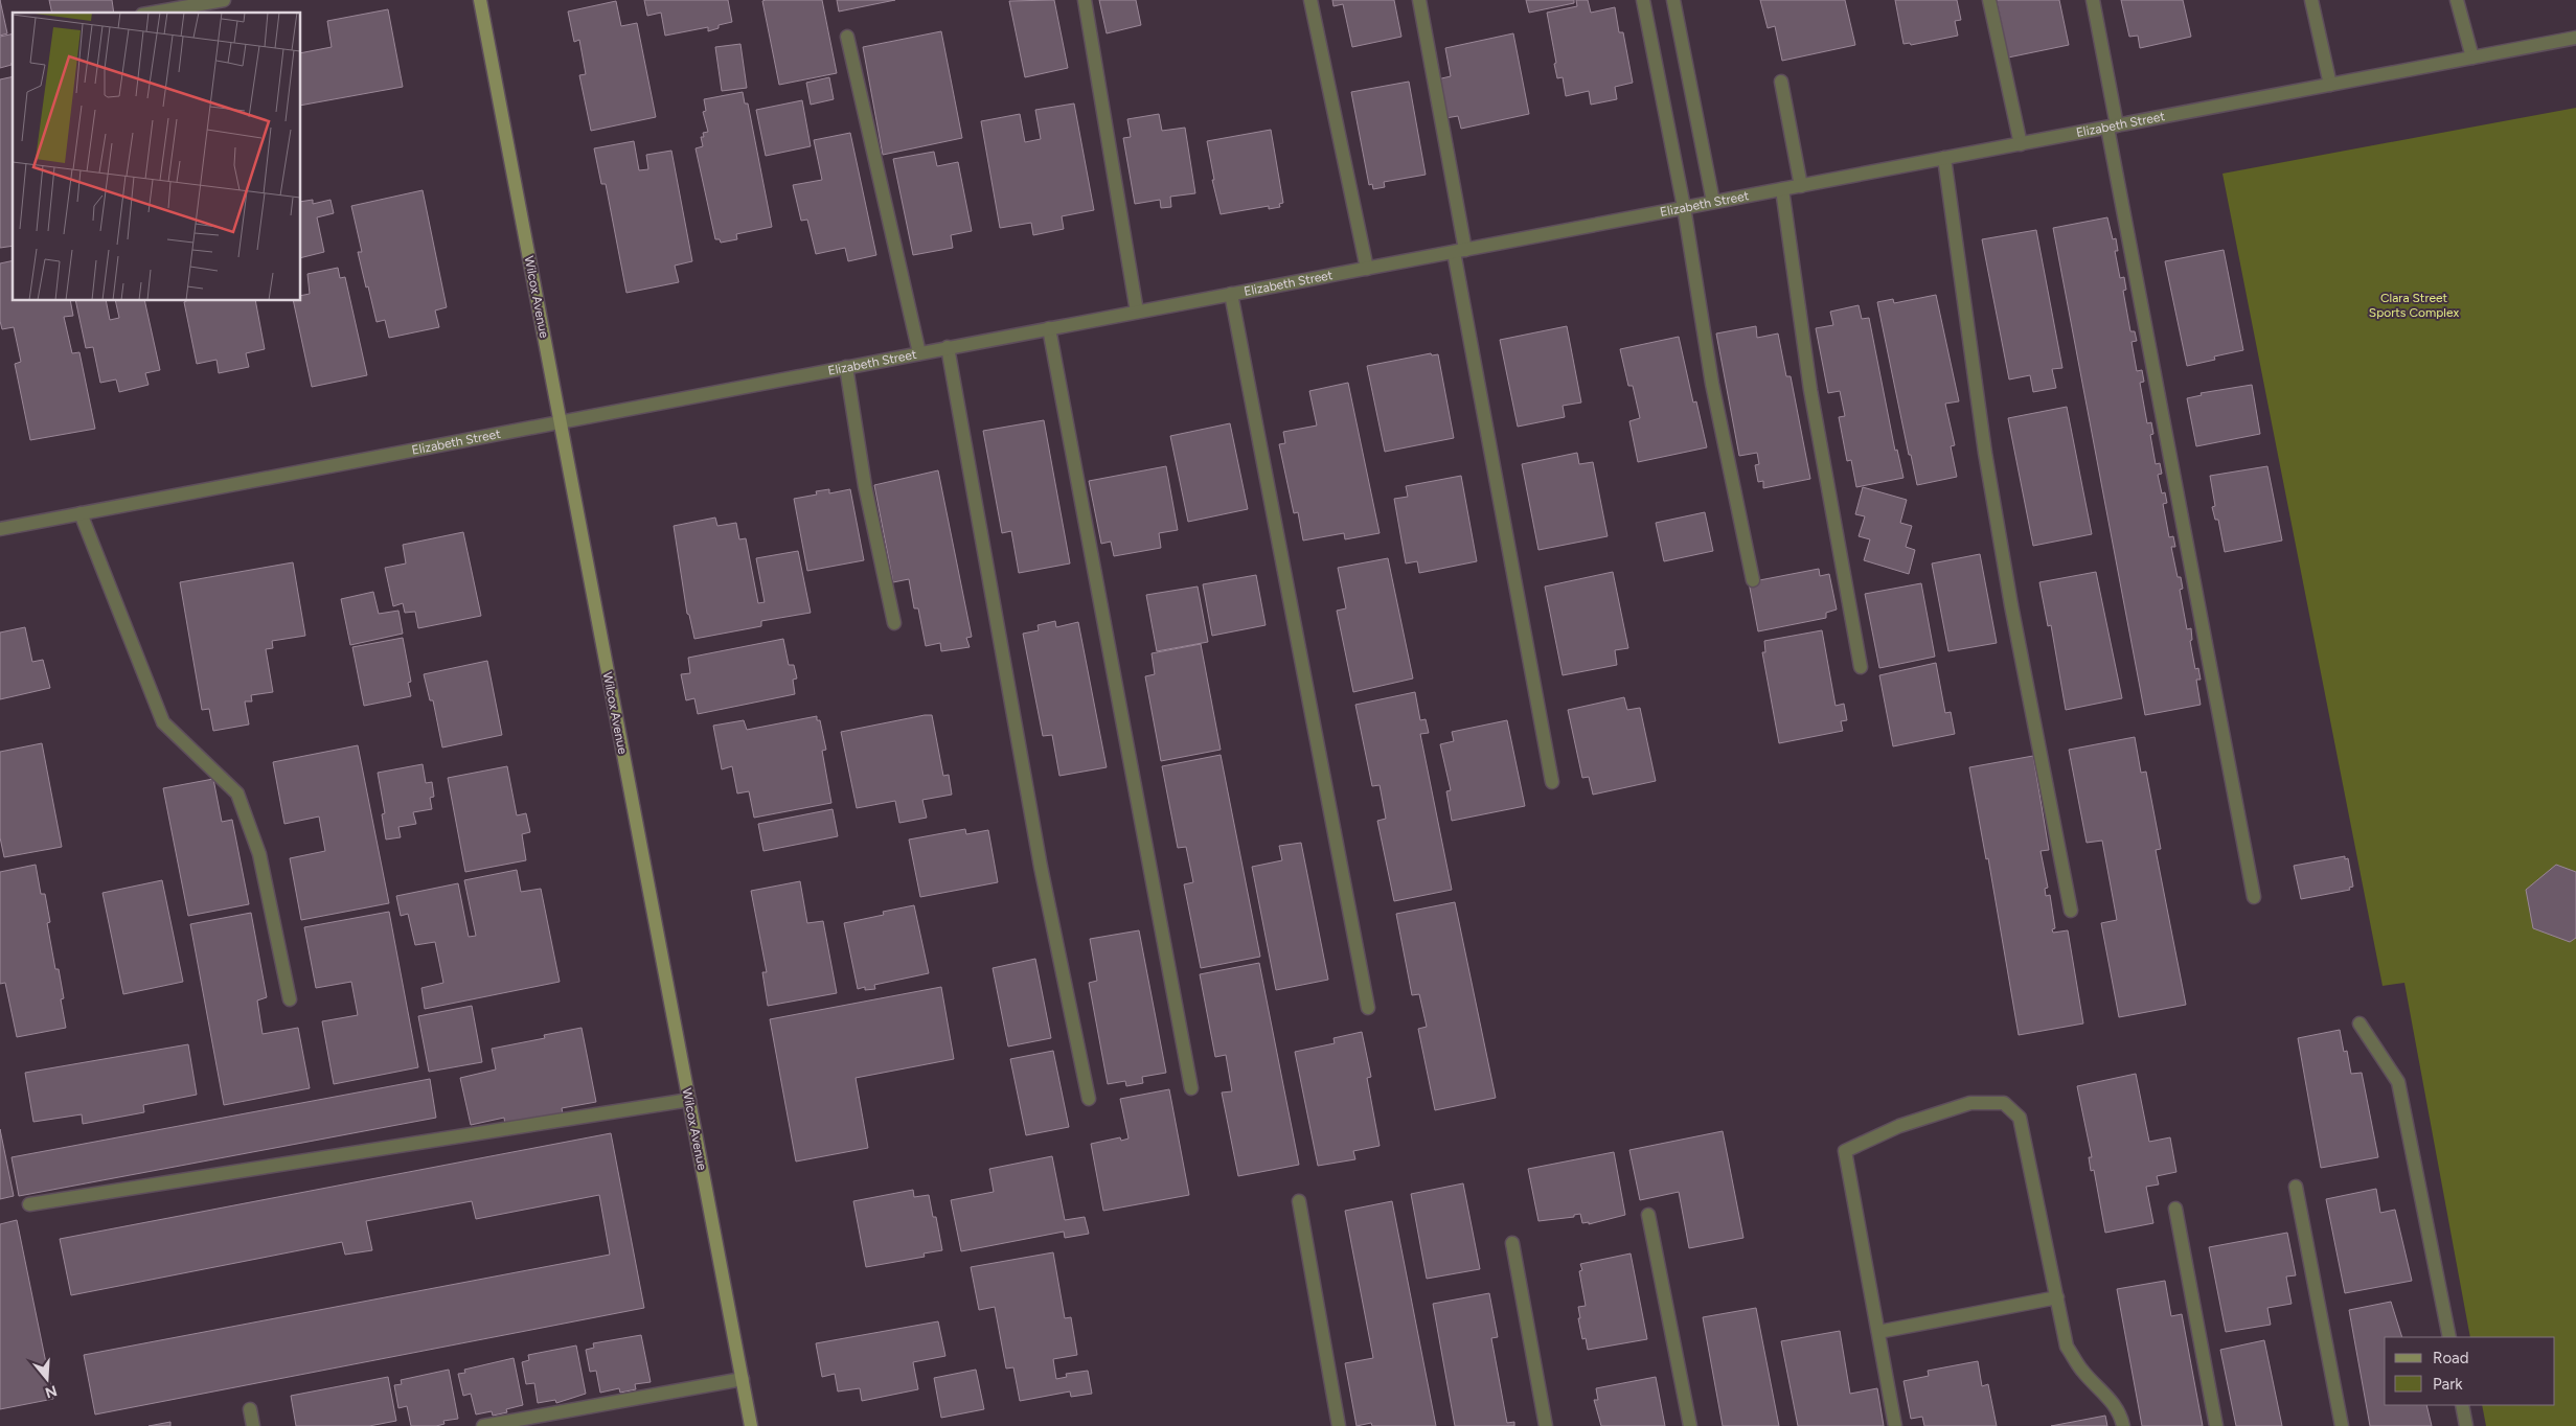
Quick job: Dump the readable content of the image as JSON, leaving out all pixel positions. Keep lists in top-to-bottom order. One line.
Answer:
{"streets":{"street":["Elizabeth Street","Wilcox Avenue"]},"crossings":[["Elizabeth Street","Wilcox Avenue"]],"parks":["Clara Street Sports Complex"],"legend":["Road","Park"],"north":"bottom"}
